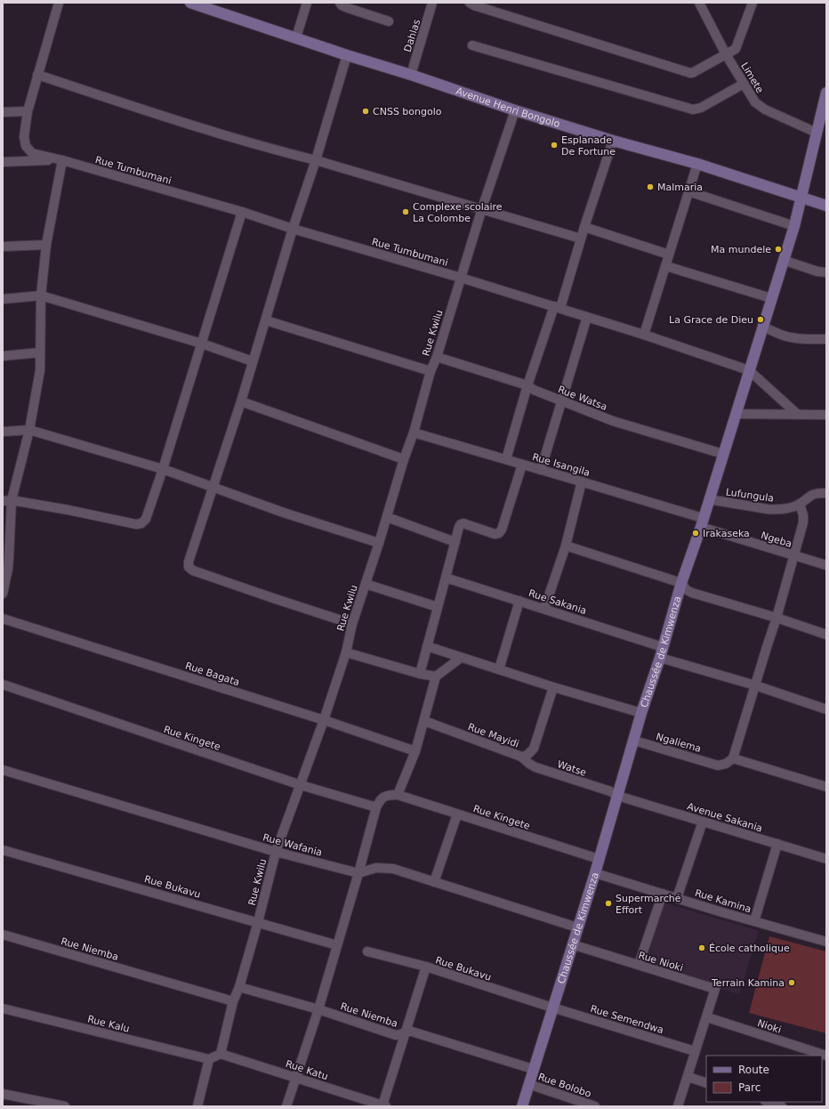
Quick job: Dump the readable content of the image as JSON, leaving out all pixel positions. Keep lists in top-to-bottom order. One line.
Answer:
{"streets":{"street":["Dahlas","Limete","Avenue Henri Bongolo","Rue Tumbumani","Rue Kwilu","Rue Watsa","Rue Isangila","Lufungula","Ngeba","Rue Sakania","Chaussée de Kimwenza","Rue Bagata","Rue Mayidi","Rue Kingete","Ngaliema","Watse","Avenue Sakania","Rue Wafania","Rue Bukavu","Rue Kamina","Rue Niemba","Rue Nioki","Rue Semendwa","Rue Kalu","Nioki","Rue Katu","Rue Bolobo"]},"crossings":[["Dahlas","Avenue Henri Bongolo"],["Limete","Chaussée de Kimwenza"],["Avenue Henri Bongolo","Rue Kwilu"],["Avenue Henri Bongolo","Chaussée de Kimwenza"],["Rue Tumbumani","Rue Kwilu"],["Rue Tumbumani","Chaussée de Kimwenza"],["Rue Kwilu","Rue Watsa"],["Rue Kwilu","Rue Isangila"],["Rue Kwilu","Rue Bagata"],["Rue Kwilu","Rue Kingete"],["Rue Kwilu","Rue Wafania"],["Rue Kwilu","Rue Bukavu"],["Rue Kwilu","Rue Niemba"],["Rue Kwilu","Rue Katu"],["Rue Watsa","Chaussée de Kimwenza"],["Rue Isangila","Ngeba"],["Rue Isangila","Chaussée de Kimwenza"],["Lufungula","Chaussée de Kimwenza"],["Ngeba","Chaussée de Kimwenza"],["Rue Sakania","Chaussée de Kimwenza"],["Chaussée de Kimwenza","Rue Kingete"],["Chaussée de Kimwenza","Ngaliema"],["Chaussée de Kimwenza","Watse"],["Chaussée de Kimwenza","Avenue Sakania"],["Chaussée de Kimwenza","Rue Bukavu"],["Chaussée de Kimwenza","Rue Kamina"],["Chaussée de Kimwenza","Rue Niemba"],["Chaussée de Kimwenza","Rue Nioki"],["Chaussée de Kimwenza","Rue Semendwa"],["Chaussée de Kimwenza","Rue Bolobo"],["Rue Mayidi","Watse"],["Watse","Avenue Sakania"],["Rue Bukavu","Rue Semendwa"],["Rue Nioki","Nioki"]],"places":["CNSS bongolo","Esplanade De Fortune","Malmaria","Complexe scolaire La Colombe","Ma mundele","La Grace de Dieu","Irakaseka","Supermarché Effort","École catholique","Terrain Kamina"],"legend":["Route","Parc"]}
